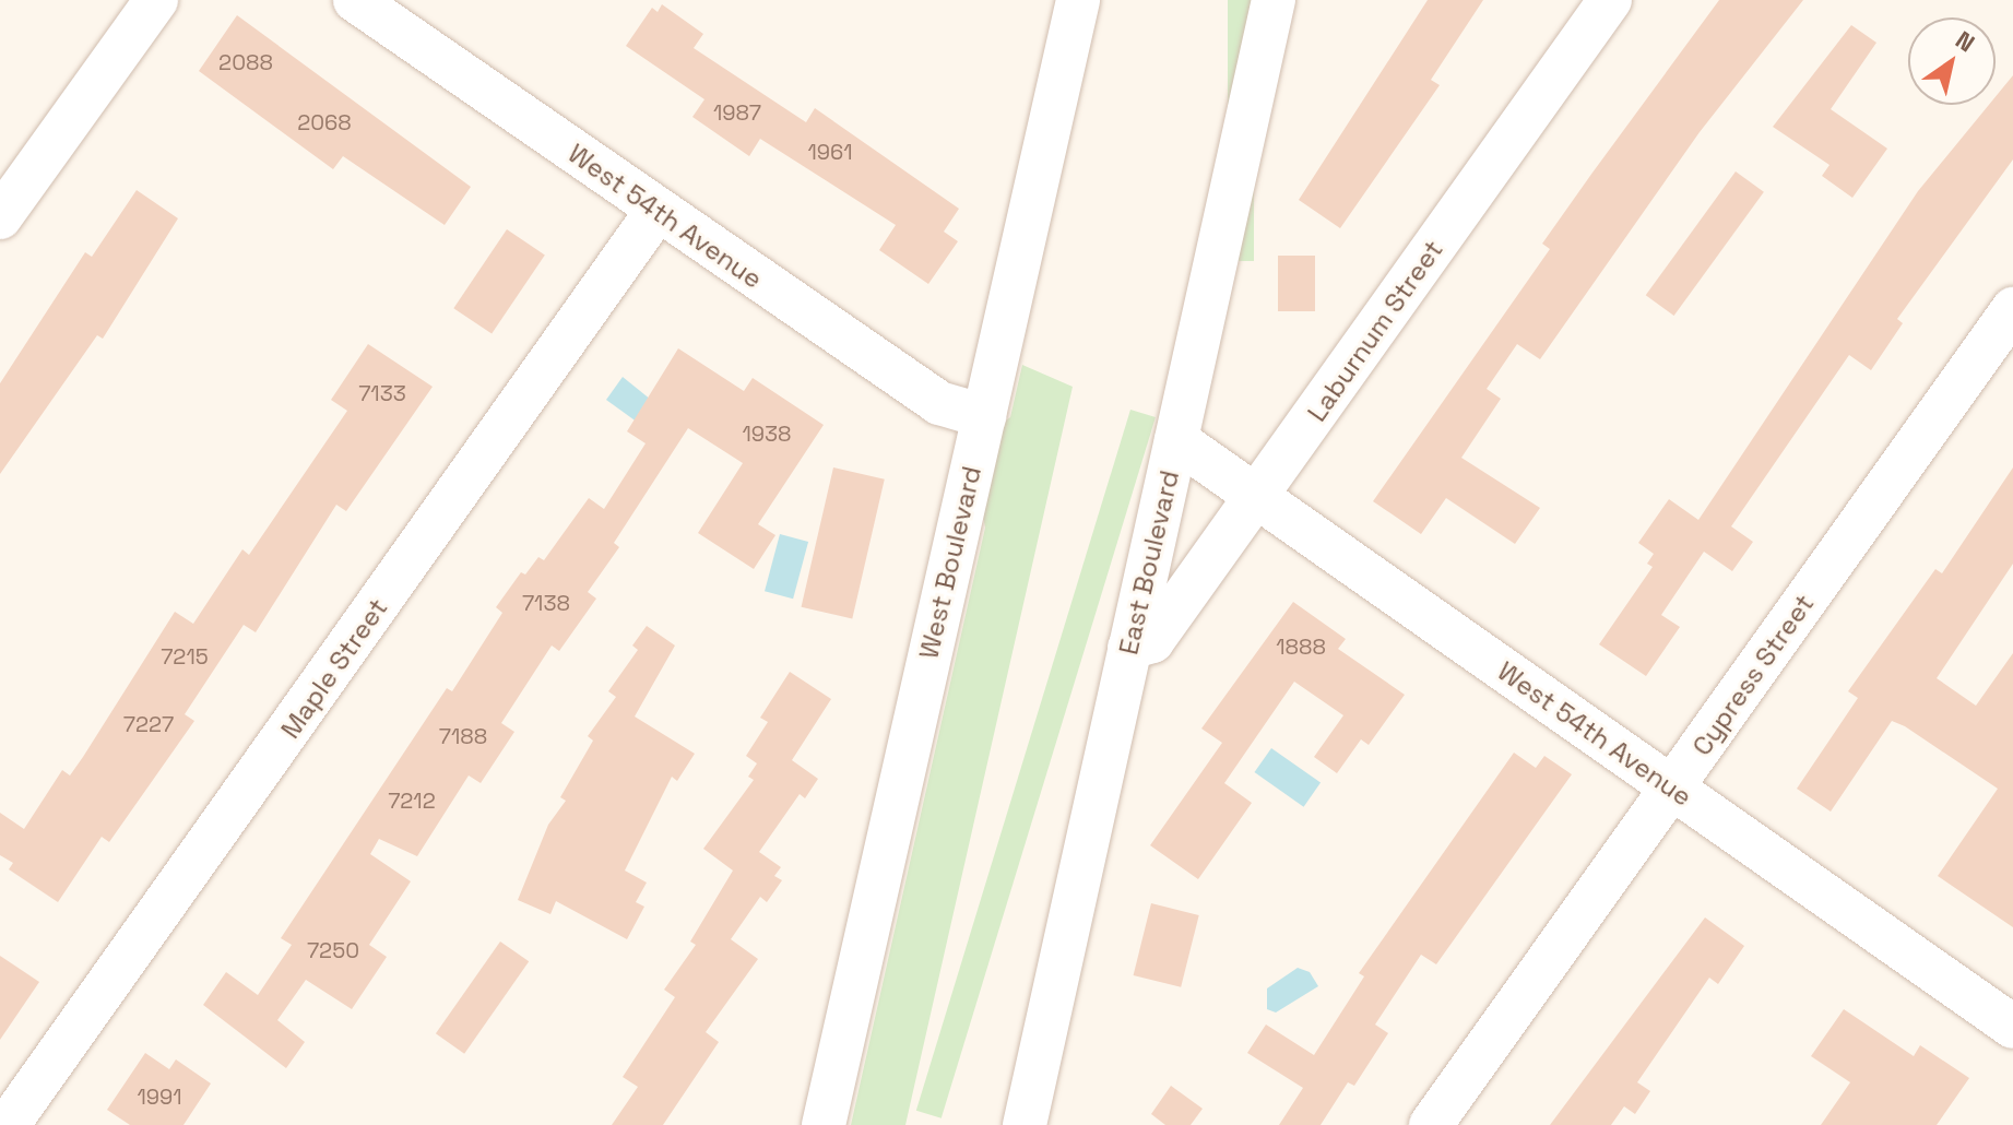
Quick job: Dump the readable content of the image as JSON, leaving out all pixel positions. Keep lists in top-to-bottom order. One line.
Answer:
{"streets":{"street":["West 54th Avenue","Laburnum Street","West Boulevard","East Boulevard","Maple Street","Cypress Street"]},"crossings":[["West 54th Avenue","Laburnum Street"],["West 54th Avenue","West Boulevard"],["West 54th Avenue","East Boulevard"],["West 54th Avenue","Maple Street"],["West 54th Avenue","Cypress Street"],["Laburnum Street","East Boulevard"]],"house_numbers":["2088","1987","2068","1961","7133","1938","7138","1888","7215","7227","7188","7212","7250","1991"],"north":"top right"}
